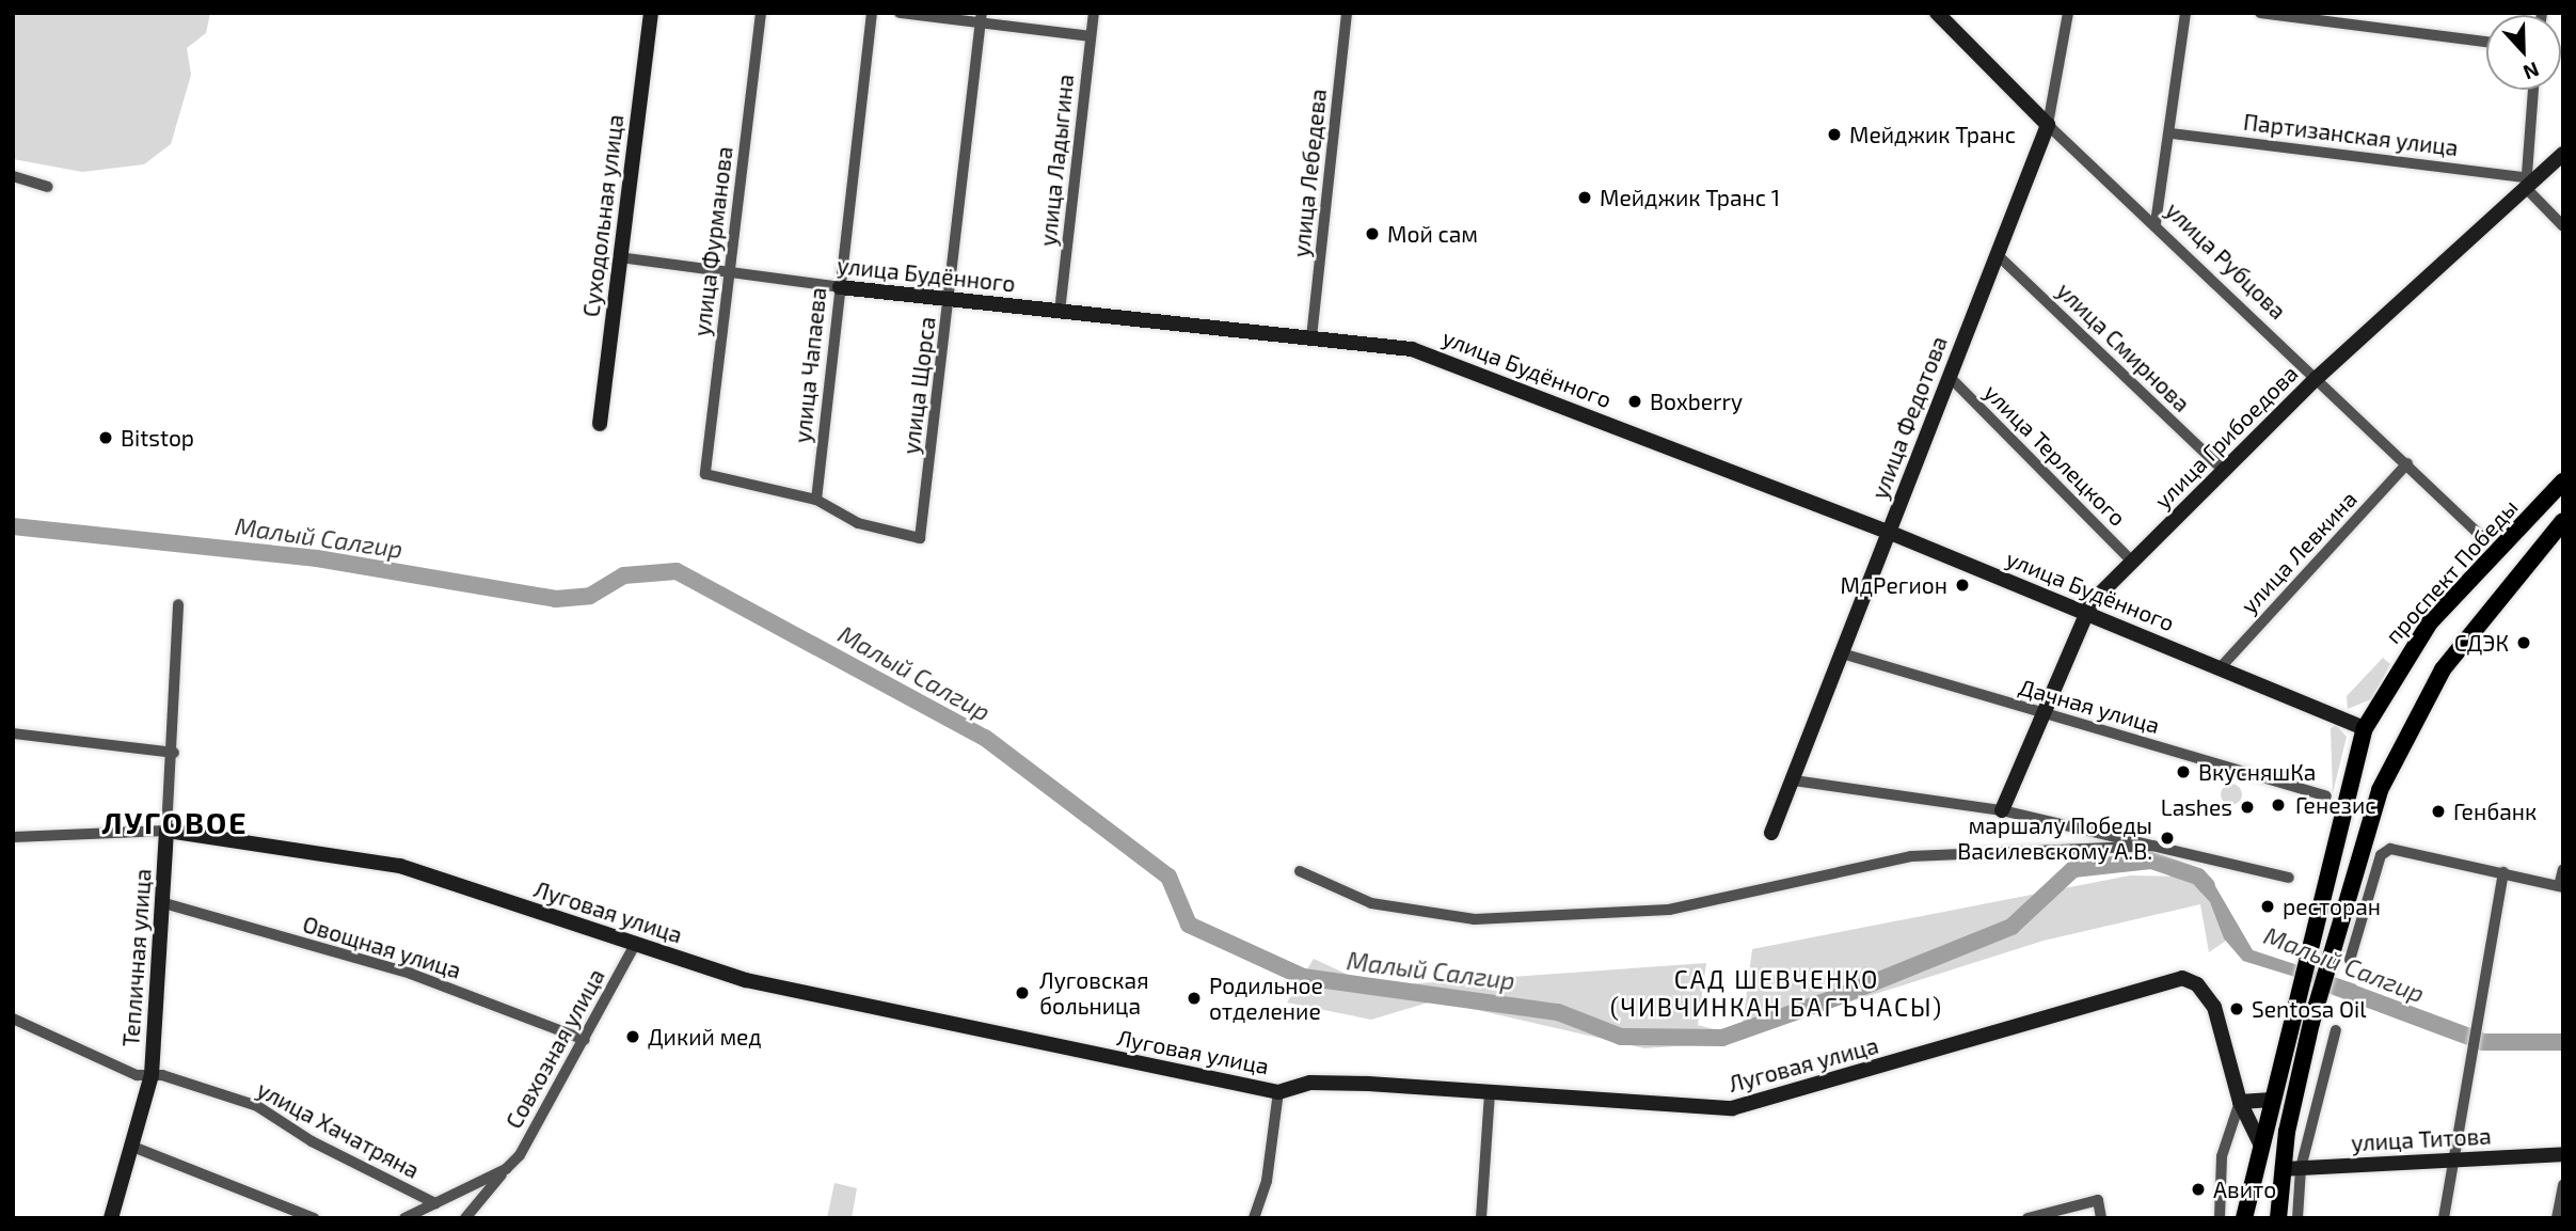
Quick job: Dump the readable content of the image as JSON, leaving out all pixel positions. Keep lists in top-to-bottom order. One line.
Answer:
{"streets":{"main road":["проспект Победы"],"street":["Партизанская улица","улица Ладыгина","улица Лебедева","Суходольная улица","улица Фурманова","улица Рубцова","улица Будённого","улица Смирнова","улица Чапаева","улица Щорса","улица Федотова","улица Грибоедова","улица Терлецкого","улица Левкина","Дачная улица","Луговая улица","Овощная улица","Тепличная улица","Совхозная улица","улица Хачатряна","улица Титова"]},"crossings":[["Партизанская улица","улица Грибоедова"],["улица Ладыгина","улица Будённого"],["улица Лебедева","улица Будённого"],["Суходольная улица","улица Будённого"],["улица Фурманова","улица Будённого"],["улица Фурманова","улица Чапаева"],["улица Фурманова","улица Щорса"],["улица Рубцова","улица Федотова"],["улица Рубцова","улица Грибоедова"],["улица Рубцова","улица Левкина"],["улица Будённого","улица Чапаева"],["улица Будённого","улица Щорса"],["улица Будённого","улица Федотова"],["улица Будённого","улица Грибоедова"],["улица Будённого","улица Левкина"],["улица Будённого","проспект Победы"],["улица Смирнова","улица Федотова"],["улица Смирнова","улица Грибоедова"],["улица Чапаева","улица Щорса"],["улица Федотова","улица Терлецкого"],["улица Федотова","Дачная улица"],["улица Грибоедова","улица Терлецкого"],["улица Грибоедова","Дачная улица"],["Луговая улица","Тепличная улица"],["Луговая улица","Совхозная улица"],["Овощная улица","Тепличная улица"],["Овощная улица","Совхозная улица"],["Тепличная улица","улица Хачатряна"]],"districts":["ЛУГОВОЕ","САД ШЕВЧЕНКО (ЧИВЧИНКАН БАГЪЧАСЫ)"],"water":["Малый Салгир"],"places":["Мейджик Транс","Мейджик Транс 1","Мой сам","Boxberry","Bitstop","МдРегион","СДЭК","ВкусняшКа","Генезис","Lashes","Генбанк","маршалу Победы Василевскому А.В.","ресторан","Луговская больница","Родильное отделение","Sentosa Oil","Дикий мед","Авито"],"north":"bottom"}
